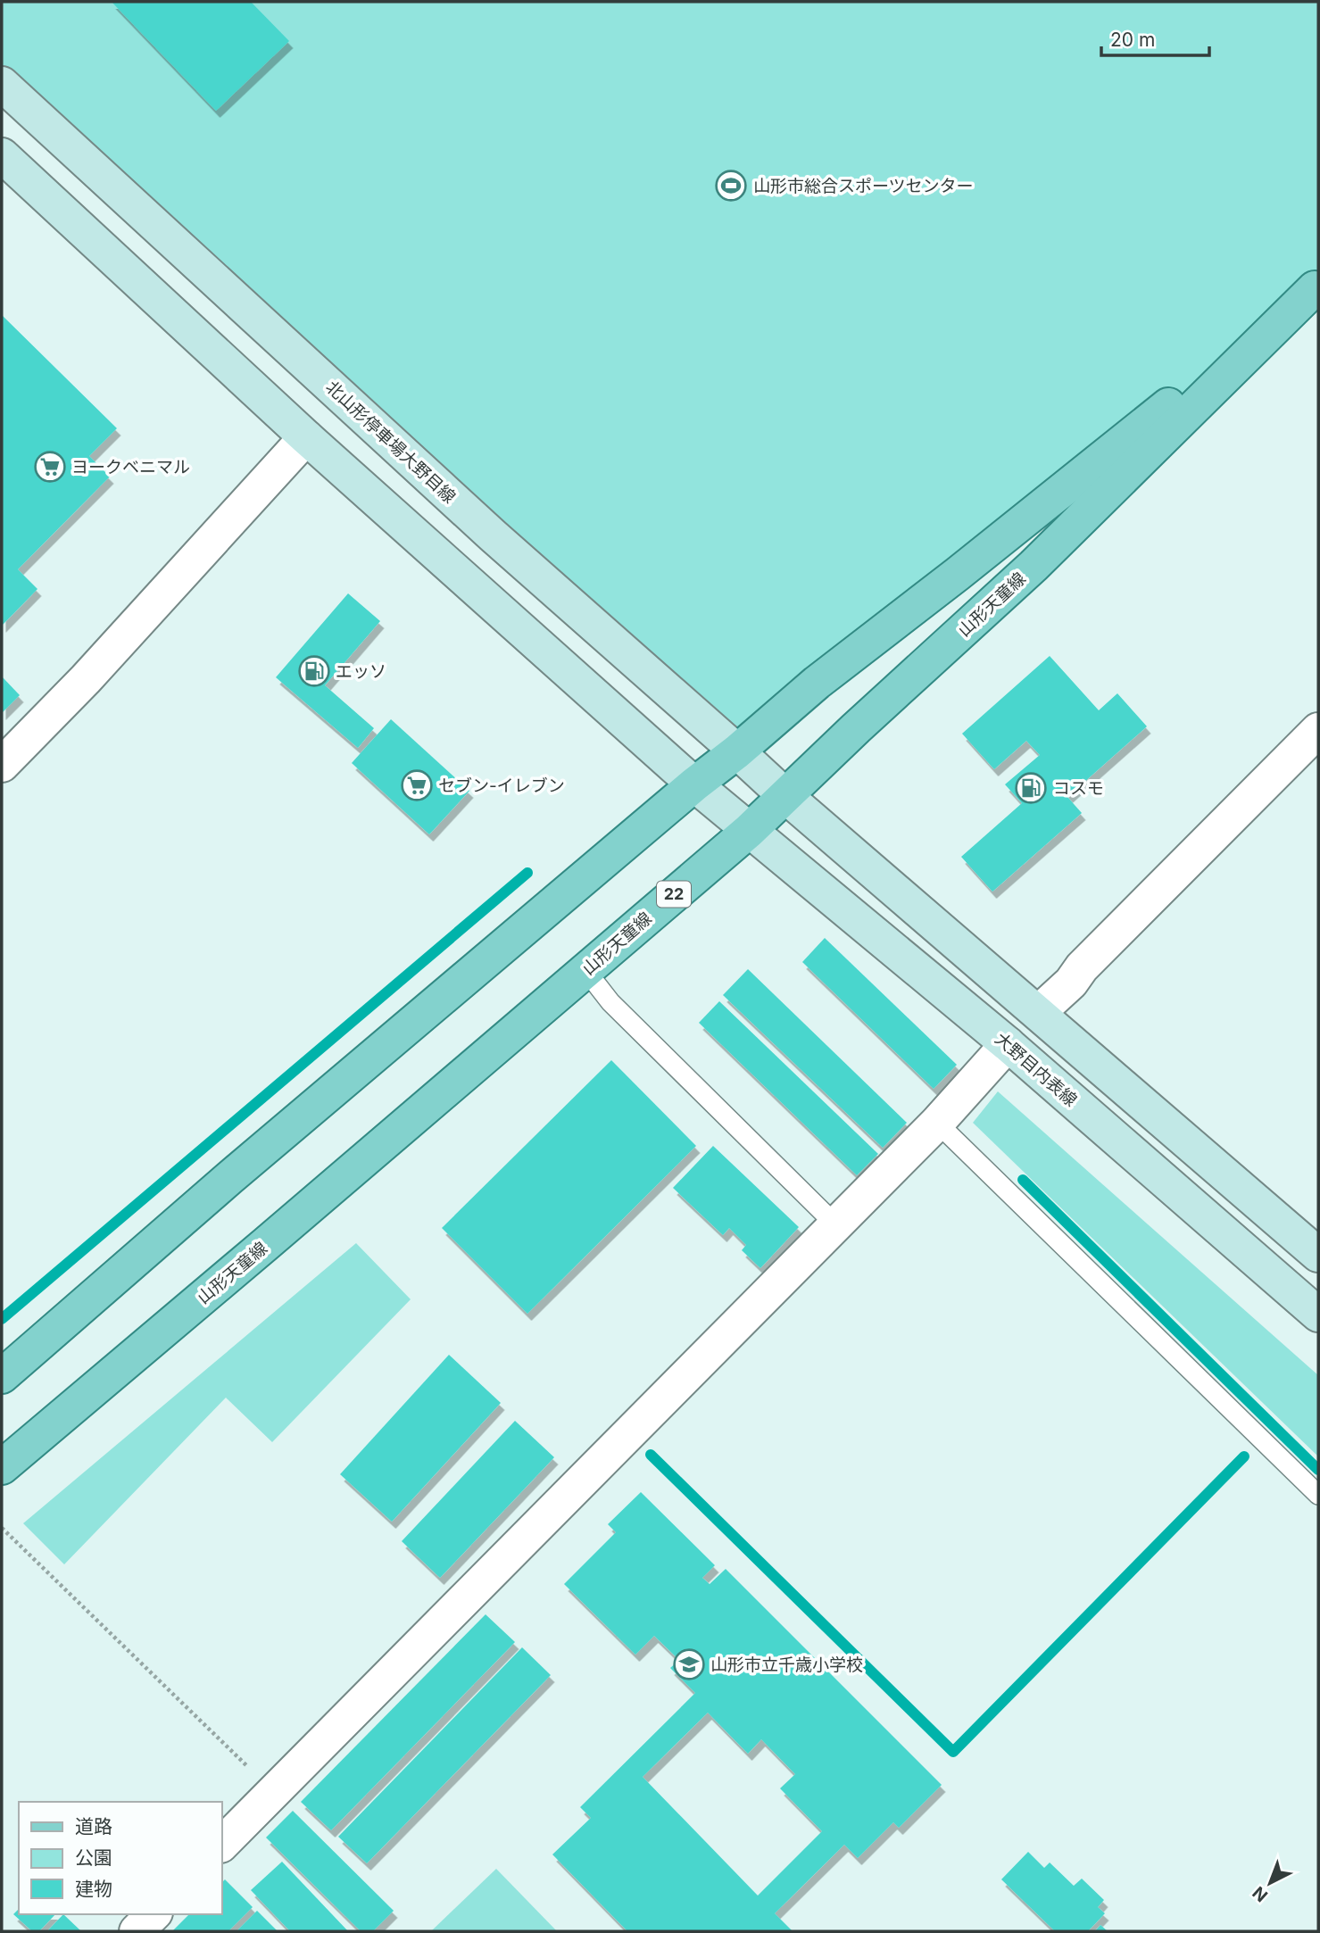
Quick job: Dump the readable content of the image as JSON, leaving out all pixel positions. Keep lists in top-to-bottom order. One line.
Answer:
{"streets":{"main road":["北山形停車場大野目線","山形天童線","22","大野目内表線"]},"crossings":[["北山形停車場大野目線","山形天童線"],["山形天童線","大野目内表線"]],"places":{"sports":["山形市総合スポーツセンター"],"supermarket":["ヨークベニマル","セブン-イレブン"],"fuel station":["エッソ","コスモ"],"school or university":["山形市立千歳小学校"]},"legend":["道路","公園","建物"],"scale_bar":"20 m","north":"bottom left"}
